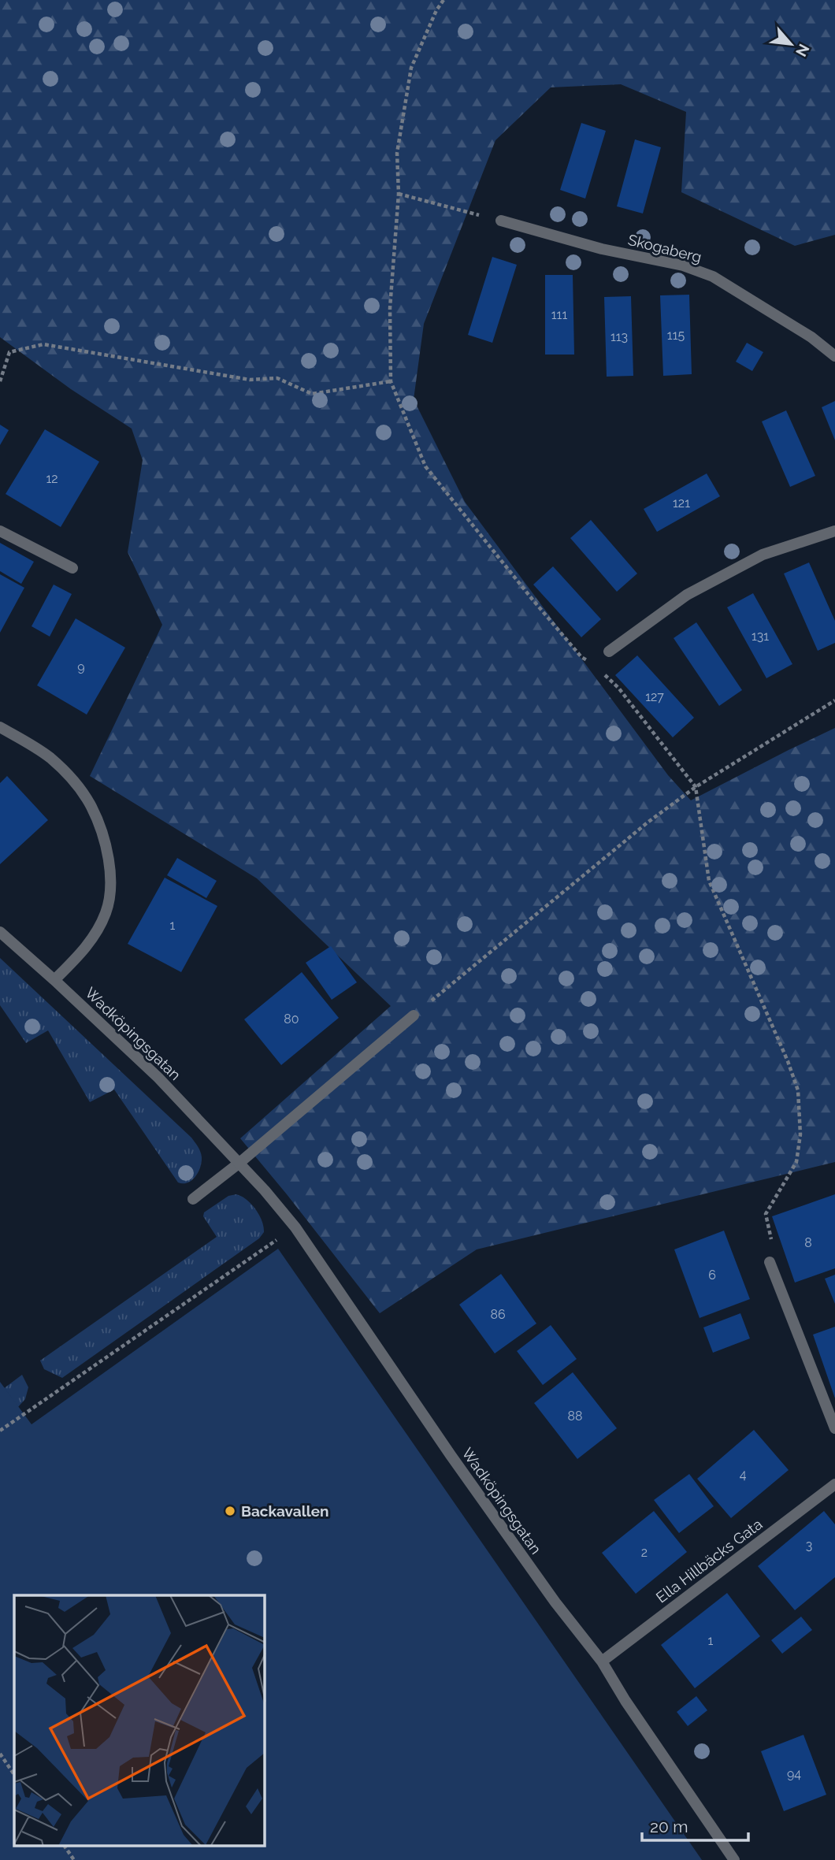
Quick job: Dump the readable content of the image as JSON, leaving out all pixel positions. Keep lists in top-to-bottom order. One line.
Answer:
{"streets":{"street":["Skogaberg","Wadköpingsgatan","Ella Hillbäcks Gata"]},"crossings":[["Wadköpingsgatan","Ella Hillbäcks Gata"]],"places":["Backavallen"],"house_numbers":["111","115","113","12","121","131","9","127","1","80","8","6","86","88","4","3","2","1","94"],"scale_bar":"20 m","north":"bottom right"}
